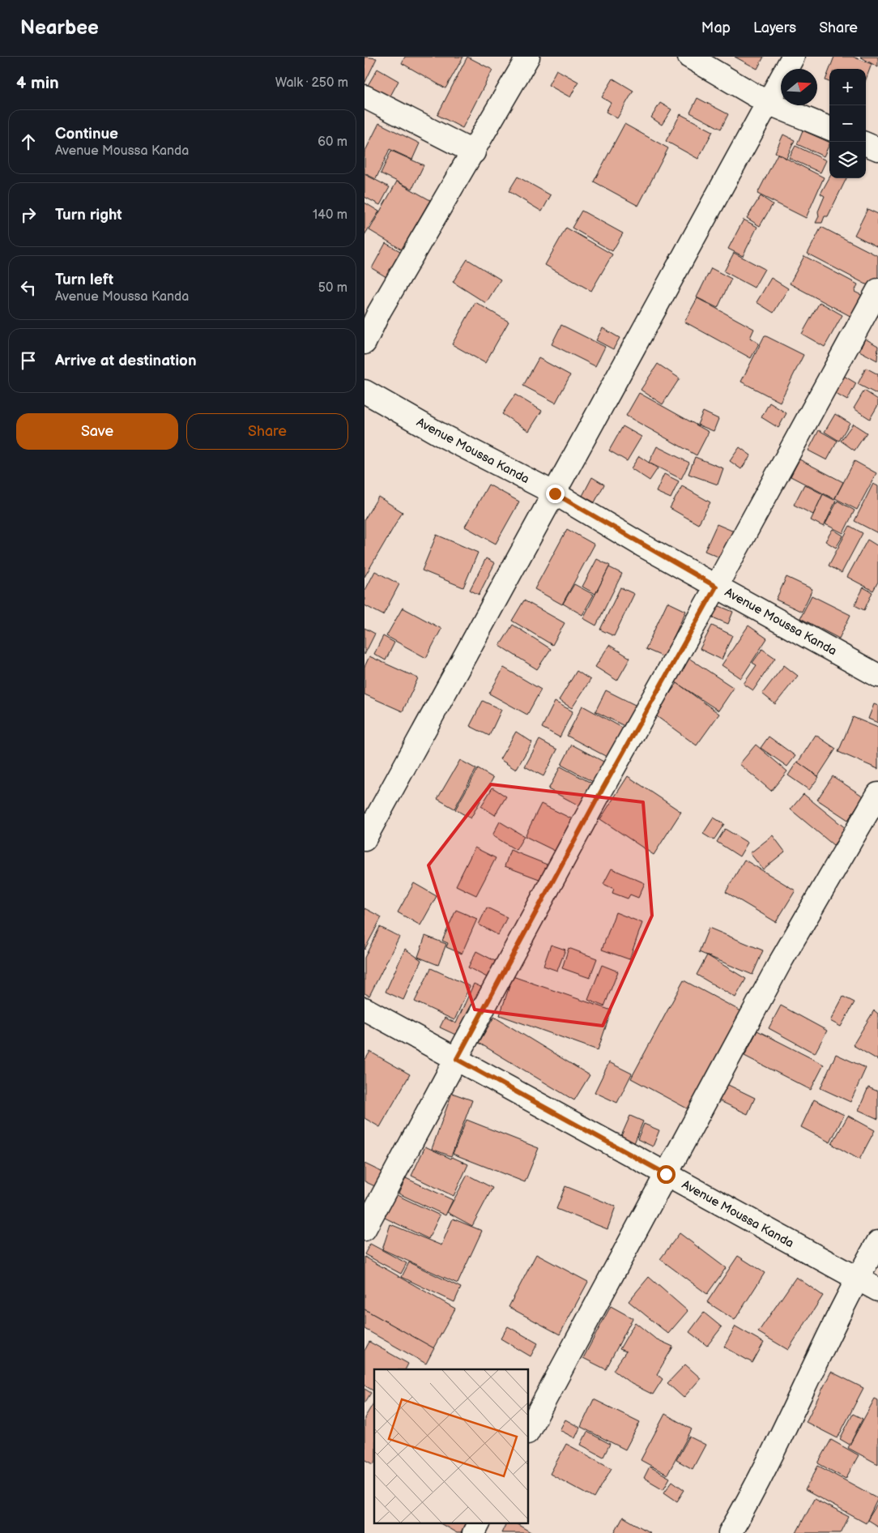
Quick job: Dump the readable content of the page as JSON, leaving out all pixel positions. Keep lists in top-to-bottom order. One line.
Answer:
{"streets":{"street":["Avenue Moussa Kanda"]},"north":"right","page":{"header":"Nearbee","nav":["Map","Layers","Share"],"heading":["4 min","Walk · 250 m"],"map_buttons":["+","−"],"list":[["Continue","Avenue Moussa Kanda","60 m"],["Turn right","140 m"],["Turn left","Avenue Moussa Kanda","50 m"],"Arrive at destination"],"buttons":["Save","Share"]}}
